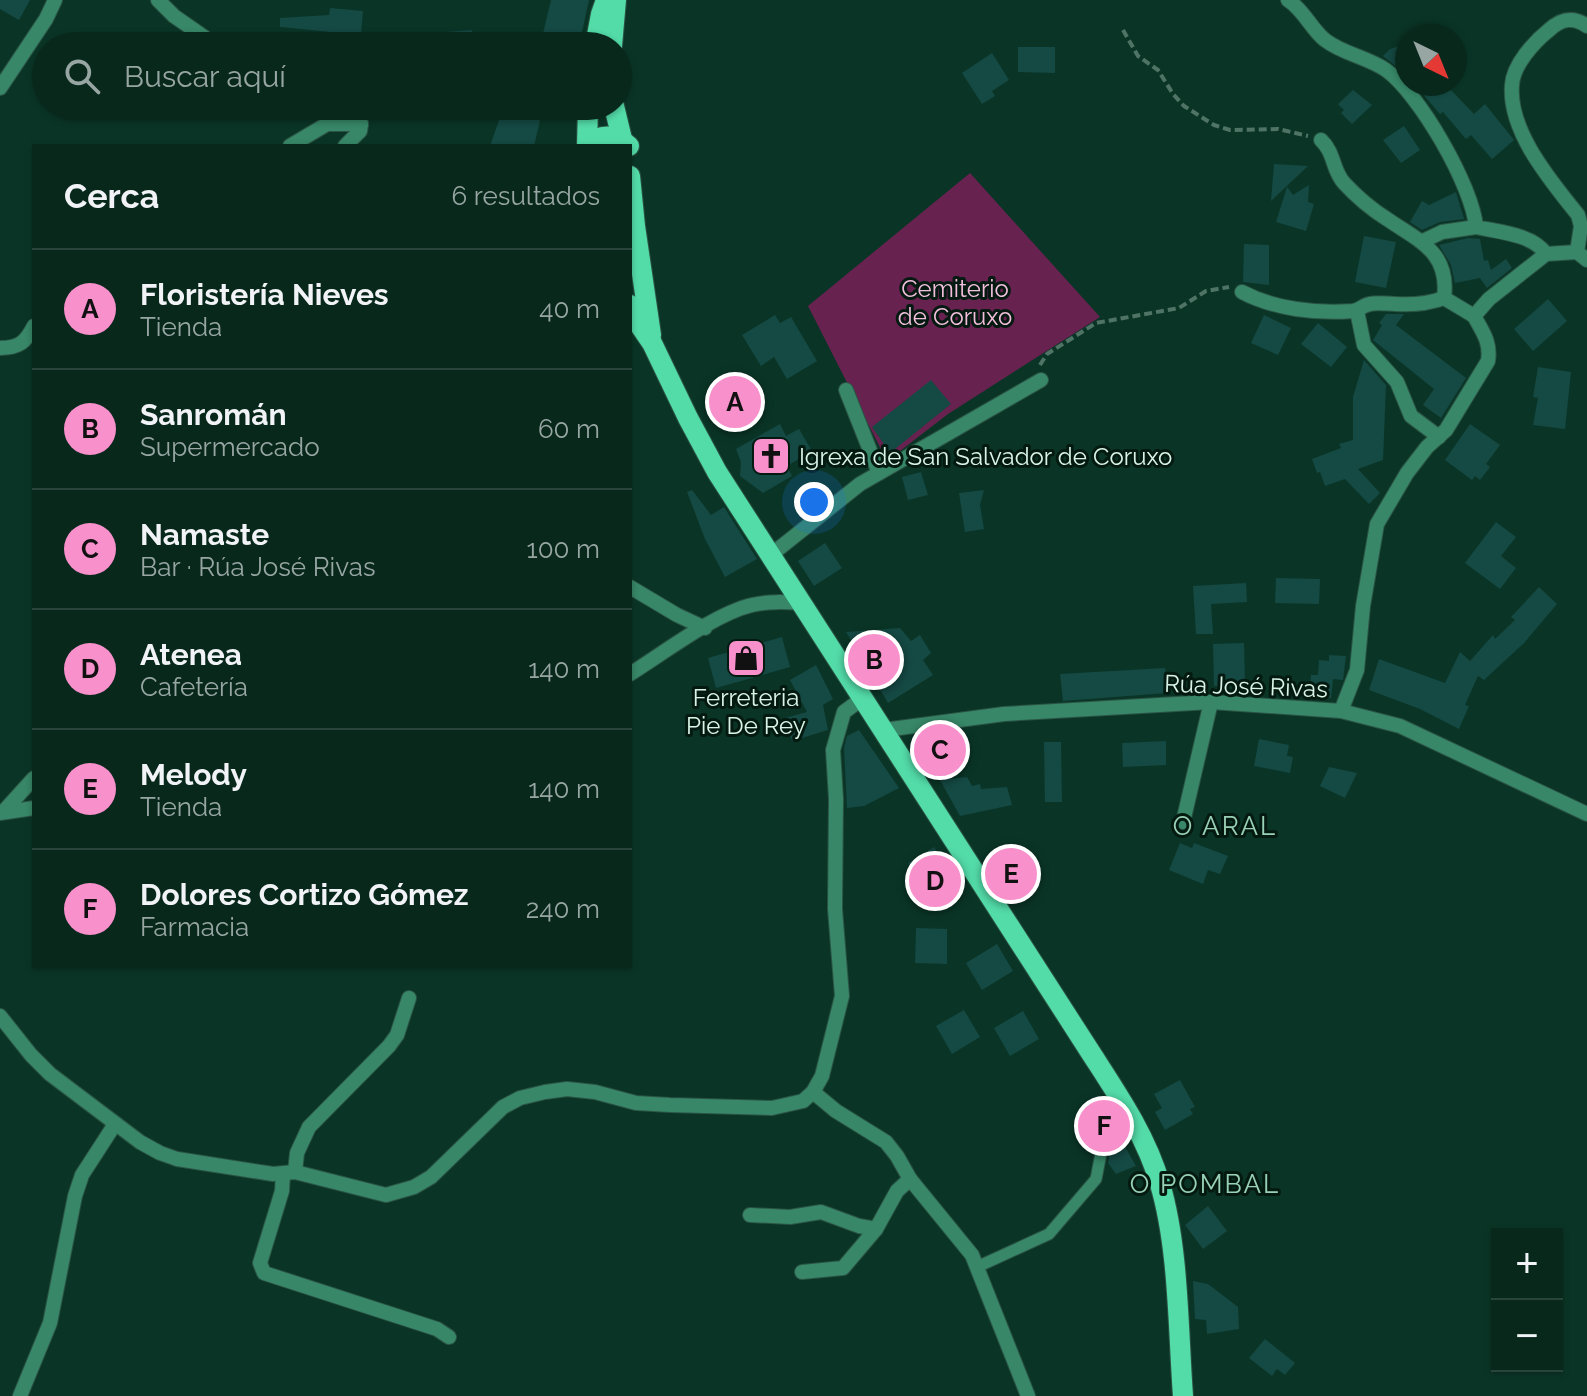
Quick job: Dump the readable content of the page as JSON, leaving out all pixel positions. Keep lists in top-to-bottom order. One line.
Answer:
{"streets":{"street":["Rúa José Rivas"]},"districts":["O ARAL","O POMBAL"],"parks":["Cemiterio de Coruxo"],"places":{"church":["Igrexa de San Salvador de Coruxo"],"shop":["Ferreteria Pie De Rey"]},"north":"bottom right","page":{"search":"Buscar aquí","heading":["Cerca","6 resultados"],"list":[{"mark":"A","name":"Floristería Nieves","note":"Tienda","value":"40 m"},{"mark":"B","name":"Sanromán","note":"Supermercado","value":"60 m"},{"mark":"C","name":"Namaste","note":"Bar · Rúa José Rivas","value":"100 m"},{"mark":"D","name":"Atenea","note":"Cafetería","value":"140 m"},{"mark":"E","name":"Melody","note":"Tienda","value":"140 m"},{"mark":"F","name":"Dolores Cortizo Gómez","note":"Farmacia","value":"240 m"}],"pins":["A","B","C","E","D","F"],"map_buttons":["+","−"]}}
